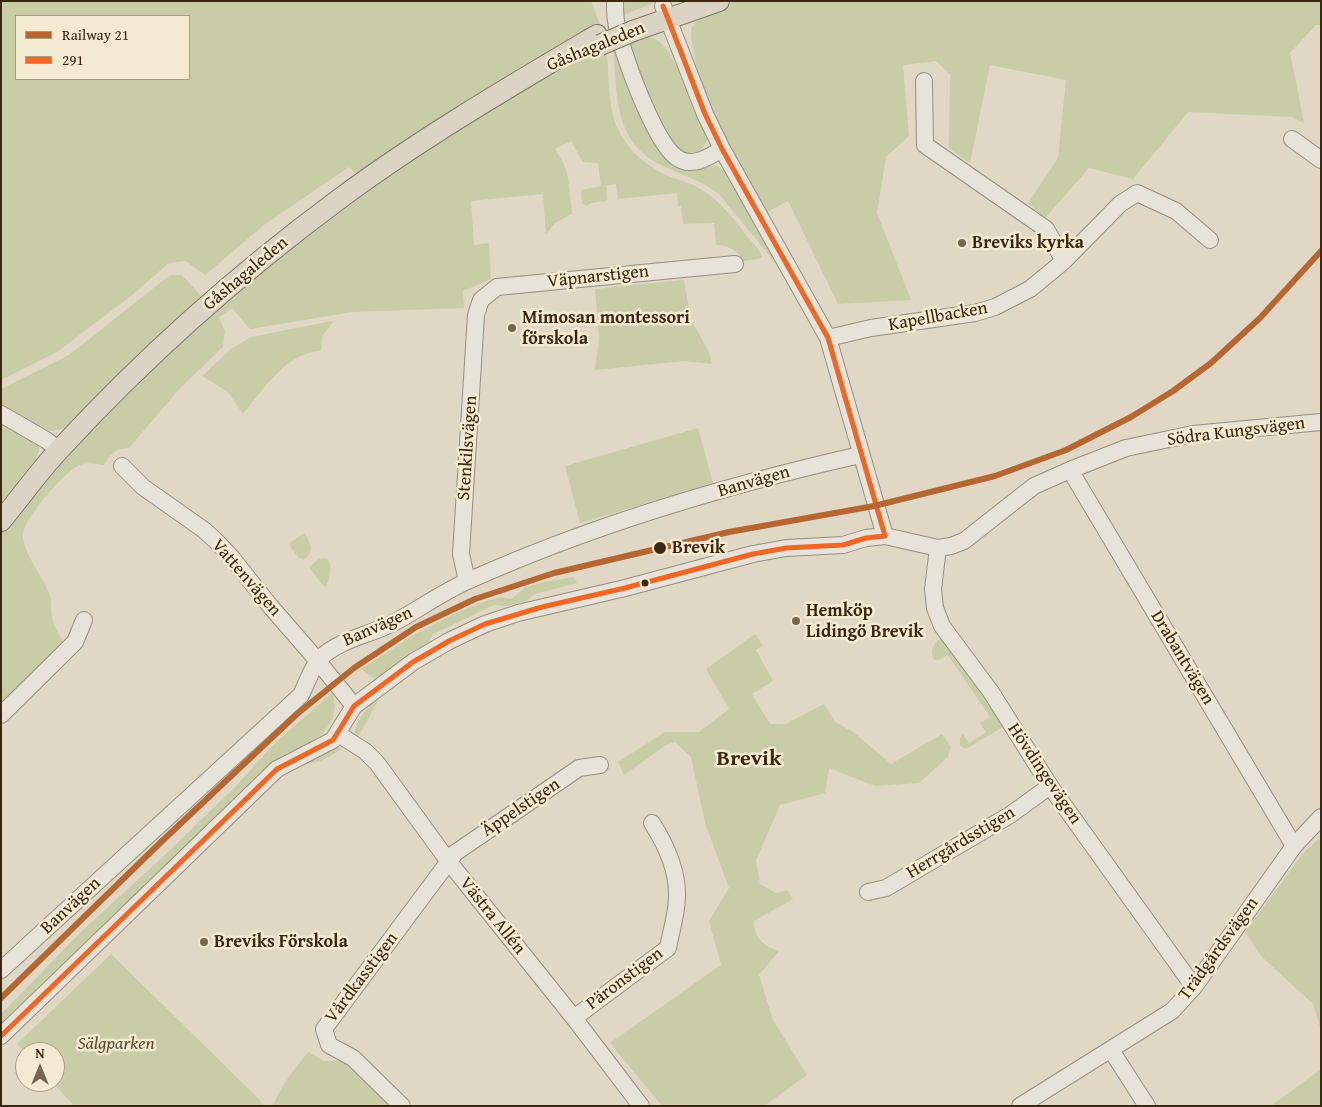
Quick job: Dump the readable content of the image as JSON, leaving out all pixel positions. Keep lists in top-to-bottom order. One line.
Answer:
{"streets":{"main road":["Gåshagaleden"],"street":["Väpnarstigen","Kapellbacken","Södra Kungsvägen","Stenkilsvägen","Banvägen","Vattenvägen","Drabantvägen","Hövdingevägen","Äppelstigen","Herrgårdsstigen","Västra Allén","Trädgårdsvägen","Vårdkasstigen","Päronstigen"]},"crossings":[["Väpnarstigen","Stenkilsvägen"],["Södra Kungsvägen","Vattenvägen"],["Södra Kungsvägen","Drabantvägen"],["Södra Kungsvägen","Hövdingevägen"],["Södra Kungsvägen","Västra Allén"],["Stenkilsvägen","Banvägen"],["Banvägen","Vattenvägen"],["Drabantvägen","Trädgårdsvägen"],["Hövdingevägen","Herrgårdsstigen"],["Hövdingevägen","Trädgårdsvägen"],["Äppelstigen","Västra Allén"],["Äppelstigen","Vårdkasstigen"],["Västra Allén","Vårdkasstigen"],["Västra Allén","Päronstigen"]],"districts":["Brevik"],"parks":["Sälgparken"],"places":["Breviks kyrka","Mimosan montessori förskola","Brevik","Hemköp Lidingö Brevik","Breviks Förskola"],"lines":["transit line 291","rail line 21"],"legend":["Railway 21","291"],"north":"top"}
